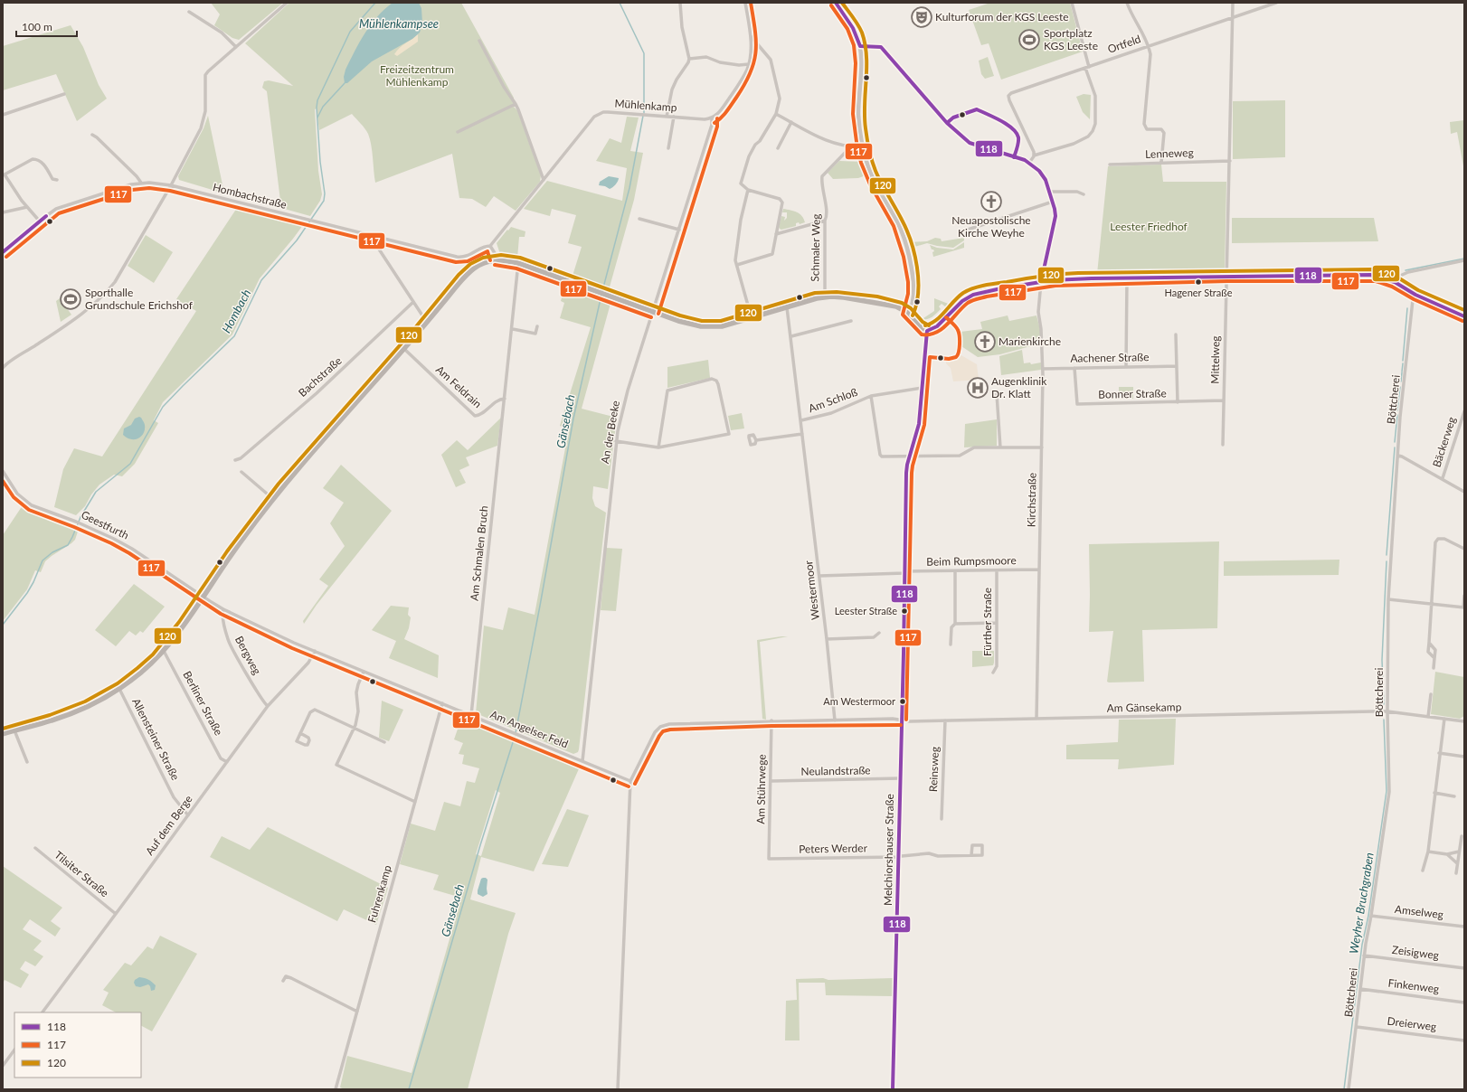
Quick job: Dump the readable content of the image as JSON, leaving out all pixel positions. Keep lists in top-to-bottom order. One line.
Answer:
{"streets":{"street":["Ortfeld","Mühlenkamp","Lenneweg","Hombachstraße","Schmaler Weg","Aachener Straße","Mittelweg","Bachstraße","Am Feldrain","Bonner Straße","Böttcherei","Am Schloß","An der Beeke","Bäckerweg","Kirchstraße","Geestfurth","Am Schmalen Bruch","Beim Rumpsmoore","Westermoor","Fürther Straße","Bergweg","Berliner Straße","Am Gänsekamp","Am Angelser Feld","Allensteiner Straße","Reinsweg","Neulandstraße","Am Stührwege","Auf dem Berge","Peters Werder","Melchiorshauser Straße","Tilsiter Straße","Fuhrenkamp","Amselweg","Zeisigweg","Finkenweg","Dreierweg"]},"crossings":[["Mühlenkamp","Hombachstraße"],["Mühlenkamp","An der Beeke"],["Aachener Straße","Bonner Straße"],["Aachener Straße","Kirchstraße"],["Mittelweg","Bonner Straße"],["Am Feldrain","Am Schmalen Bruch"],["Böttcherei","Am Gänsekamp"],["Böttcherei","Amselweg"],["Böttcherei","Zeisigweg"],["Böttcherei","Finkenweg"],["Böttcherei","Dreierweg"],["Am Schloß","Westermoor"],["An der Beeke","Am Angelser Feld"],["Kirchstraße","Beim Rumpsmoore"],["Kirchstraße","Am Gänsekamp"],["Geestfurth","Am Angelser Feld"],["Am Schmalen Bruch","Am Angelser Feld"],["Beim Rumpsmoore","Westermoor"],["Beim Rumpsmoore","Fürther Straße"],["Bergweg","Am Angelser Feld"],["Bergweg","Auf dem Berge"],["Berliner Straße","Auf dem Berge"],["Am Gänsekamp","Reinsweg"],["Am Gänsekamp","Melchiorshauser Straße"],["Am Angelser Feld","Auf dem Berge"],["Am Angelser Feld","Fuhrenkamp"],["Allensteiner Straße","Auf dem Berge"],["Neulandstraße","Am Stührwege"],["Neulandstraße","Melchiorshauser Straße"],["Am Stührwege","Peters Werder"],["Auf dem Berge","Tilsiter Straße"],["Peters Werder","Melchiorshauser Straße"]],"water":["Mühlenkampsee","Hombach","Gänsebach","Weyher Bruchgraben"],"parks":["Freizeitzentrum Mühlenkamp","Leester Friedhof"],"places":{"theatre":["Kulturforum der KGS Leeste"],"sports":["Sportplatz KGS Leeste","Sporthalle Grundschule Erichshof"],"church":["Neuapostolische Kirche Weyhe","Marienkirche"],"other":["Hagener Straße","Leester Straße","Am Westermoor"],"hospital":["Augenklinik Dr. Klatt"]},"lines":["transit line 118","transit line 117","transit line 120"],"legend":["118","117","120"],"scale_bar":"100 m"}
